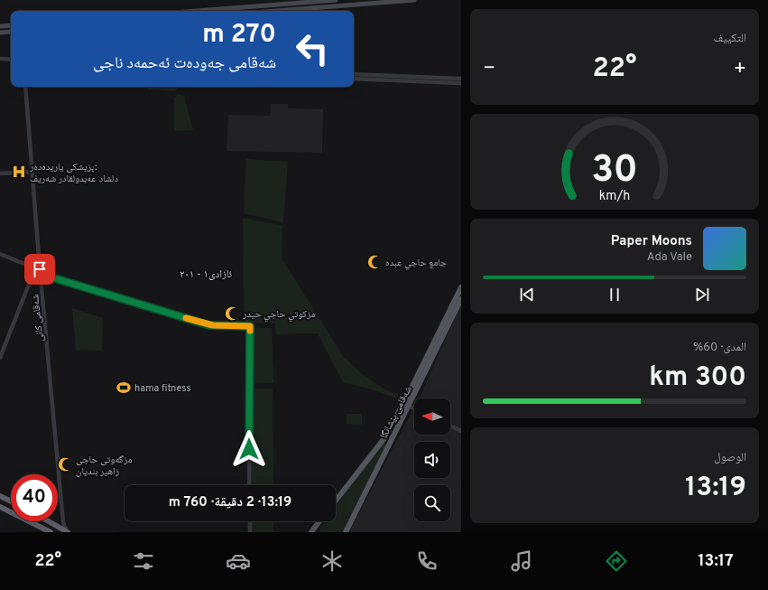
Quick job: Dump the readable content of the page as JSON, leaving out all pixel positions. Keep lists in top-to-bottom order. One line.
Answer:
{"streets":{"main road":["شەقامی پێشانگا"],"street":["شەقامی کانی"]},"districts":["ئازادی١ - ٢٠١"],"places":{"hospital":["پزیشکی یاریدەدەر: دلشاد عەبدولقادر شەریف"],"mosque":["جامع حاجي عبده","مزكوتي حاجي حيدر","مزگەوتی حاجی زاهیر بندیان"],"sports":["hama fitness"]},"north":"left","page":{"tile":["التكييف",["المدى · 60%","300 km"],["الوصول","13:19"]],"turn":["270 m","شەقامی جەودەت ئەحمەد ناجی"],"heat":["−","22°","+"],"song":["Paper Moons","Ada Vale"],"limit":"40","trip":"13:19 · 2 دقيقة · 760 m","tabs":["13:17","22°"],"gauge":["30","km/h"]}}
